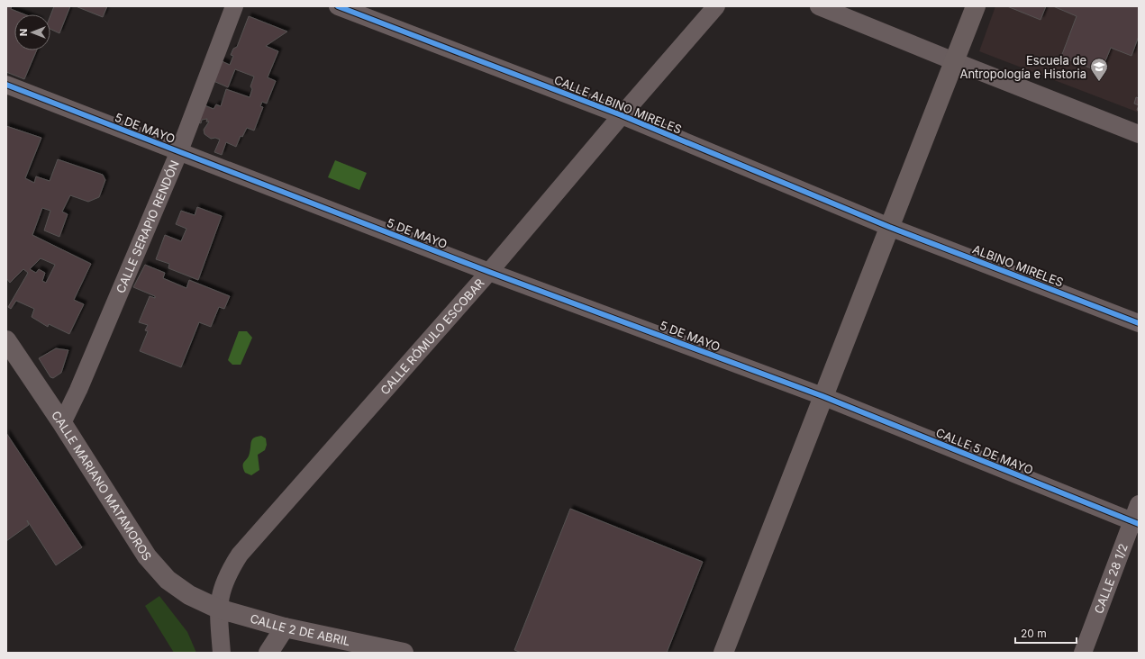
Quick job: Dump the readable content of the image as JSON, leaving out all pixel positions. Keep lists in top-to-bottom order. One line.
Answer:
{"streets":{"street":["CALLE ALBINO MIRELES","5 DE MAYO","CALLE SERAPIO RENDÓN","ALBINO MIRELES","CALLE RÓMULO ESCOBAR","CALLE 5 DE MAYO","CALLE MARIANO MATAMOROS","CALLE 28 1/2","CALLE 2 DE ABRIL"]},"crossings":[["CALLE ALBINO MIRELES","ALBINO MIRELES"],["CALLE ALBINO MIRELES","CALLE RÓMULO ESCOBAR"],["5 DE MAYO","CALLE SERAPIO RENDÓN"],["5 DE MAYO","CALLE RÓMULO ESCOBAR"],["5 DE MAYO","CALLE 5 DE MAYO"],["CALLE SERAPIO RENDÓN","CALLE MARIANO MATAMOROS"],["CALLE RÓMULO ESCOBAR","CALLE MARIANO MATAMOROS"],["CALLE RÓMULO ESCOBAR","CALLE 2 DE ABRIL"],["CALLE 5 DE MAYO","CALLE 28 1/2"],["CALLE MARIANO MATAMOROS","CALLE 2 DE ABRIL"]],"places":{"school or university":["Escuela de Antropología e Historia"]},"scale_bar":"20 m","north":"left"}
